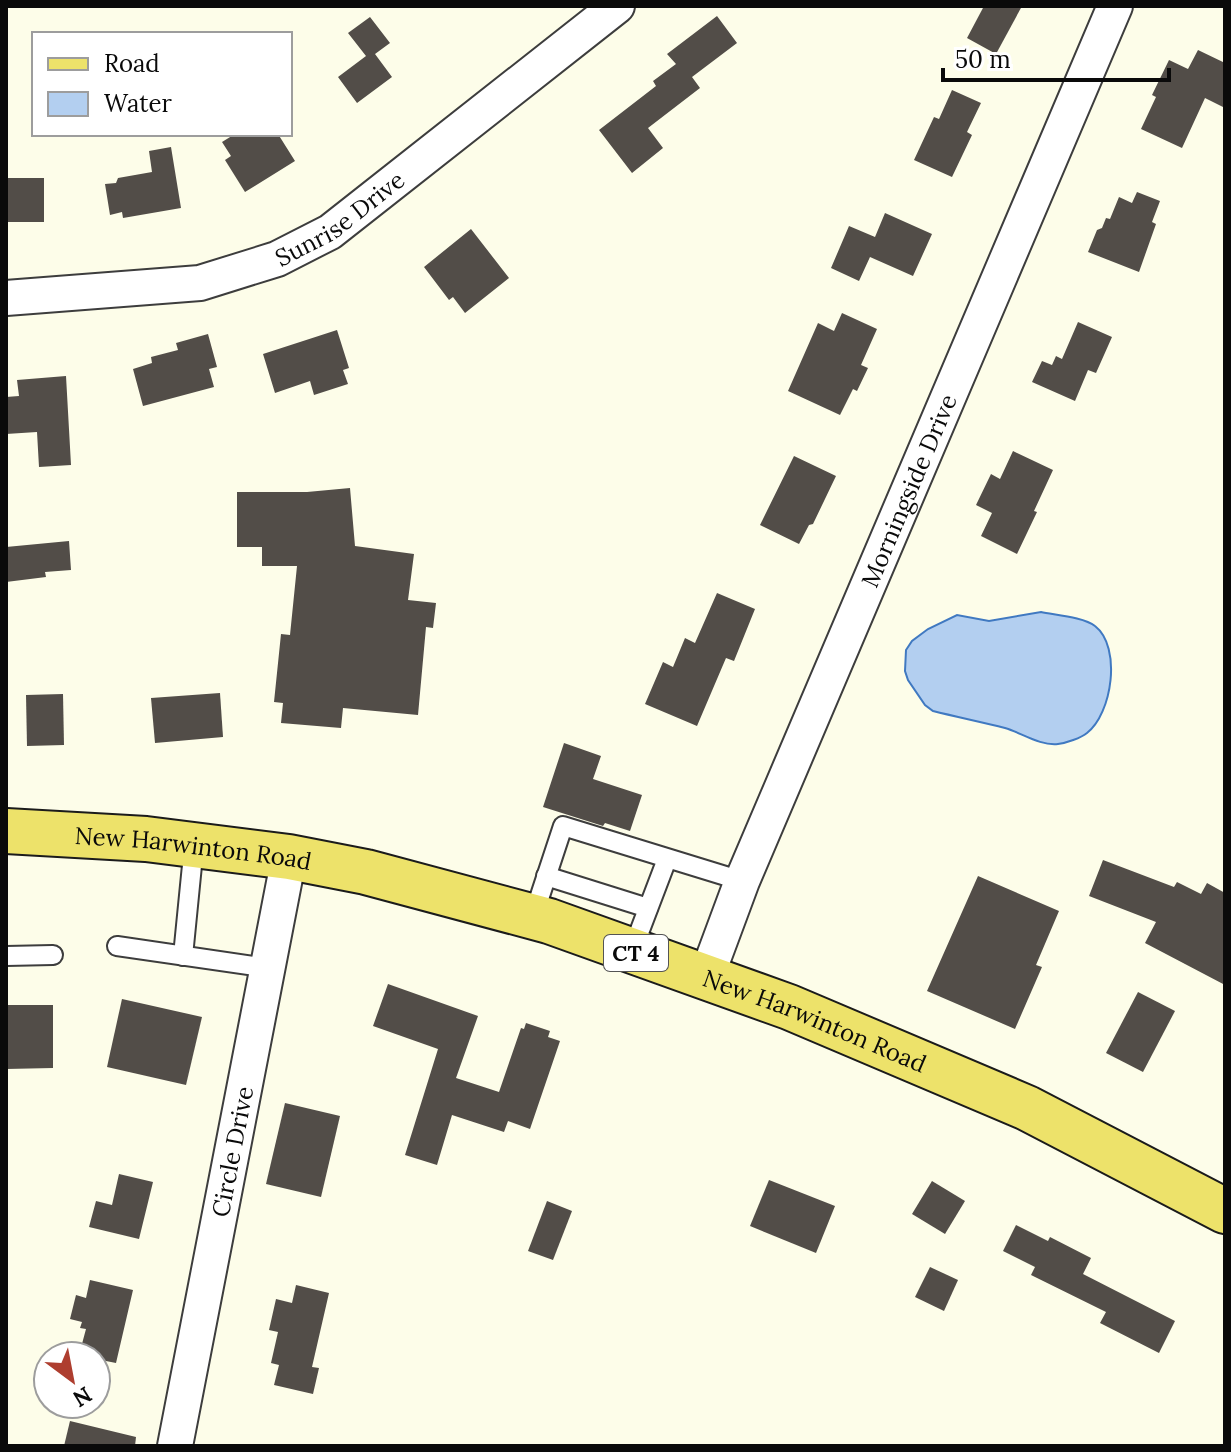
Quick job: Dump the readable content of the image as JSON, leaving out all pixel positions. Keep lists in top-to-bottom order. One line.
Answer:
{"streets":{"main road":["New Harwinton Road","CT 4"],"street":["Sunrise Drive","Morningside Drive","Circle Drive"]},"crossings":[["Morningside Drive","New Harwinton Road"],["New Harwinton Road","Circle Drive"]],"legend":["Road","Water"],"scale_bar":"50 m","north":"bottom right"}
